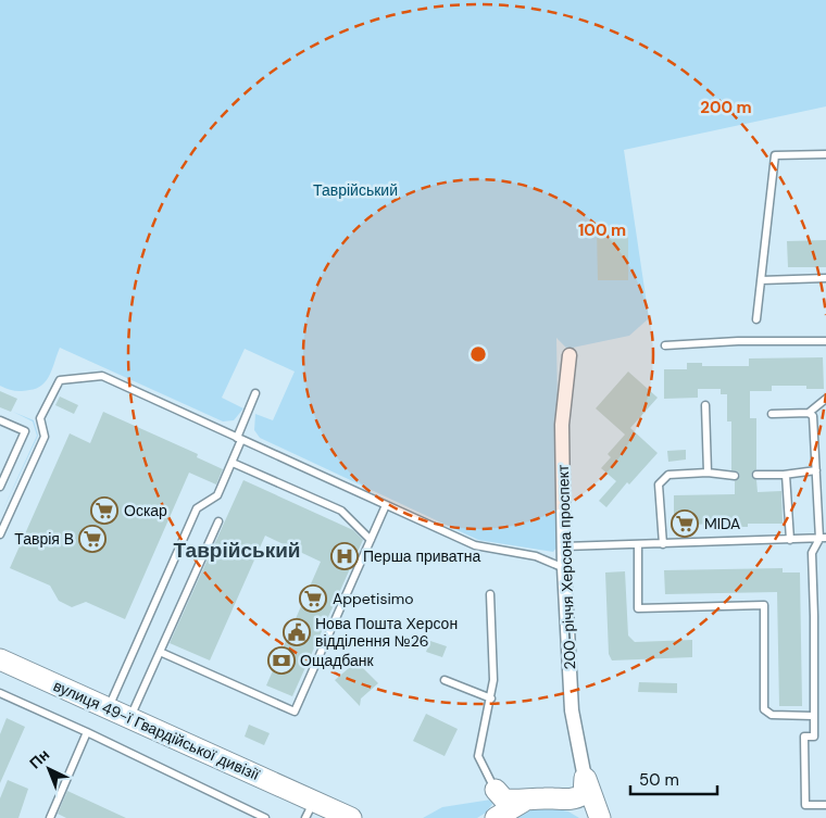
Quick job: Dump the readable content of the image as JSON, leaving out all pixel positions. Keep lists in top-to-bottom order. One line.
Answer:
{"streets":{"street":["200-річчя Херсона проспект","вулиця 49-ї Гвардійської дивізії"]},"districts":["Таврійський"],"parks":["Таврійський"],"places":{"supermarket":["Оскар","MIDA","Таврія В","Appetisimo"],"hospital":["Перша приватна"],"public building":["Нова Пошта Херсон відділення №26"],"bank":["Ощадбанк"]},"scale_bar":"50 m","north":"top left","rings":["200 m","100 m"]}
